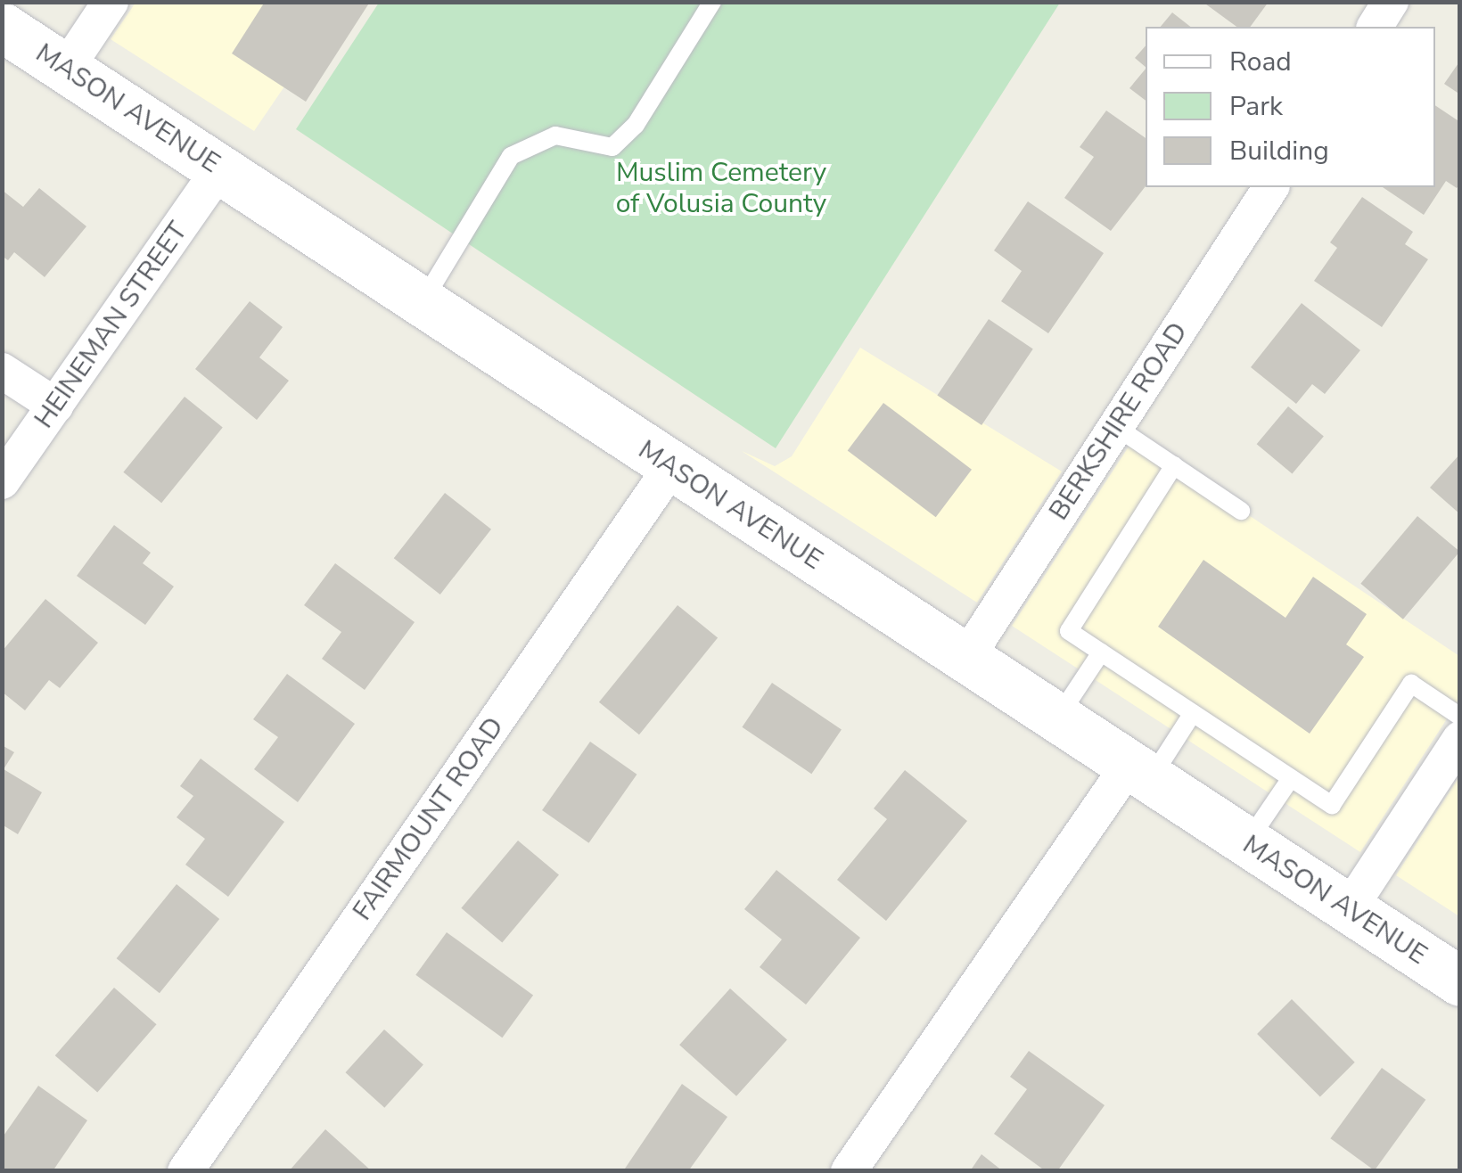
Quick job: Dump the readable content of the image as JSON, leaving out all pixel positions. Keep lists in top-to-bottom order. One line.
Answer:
{"streets":{"main road":["MASON AVENUE"],"street":["HEINEMAN STREET","BERKSHIRE ROAD","FAIRMOUNT ROAD"]},"crossings":[["MASON AVENUE","HEINEMAN STREET"],["MASON AVENUE","BERKSHIRE ROAD"],["MASON AVENUE","FAIRMOUNT ROAD"]],"parks":["Muslim Cemetery of Volusia County"],"legend":["Road","Park","Building"]}
